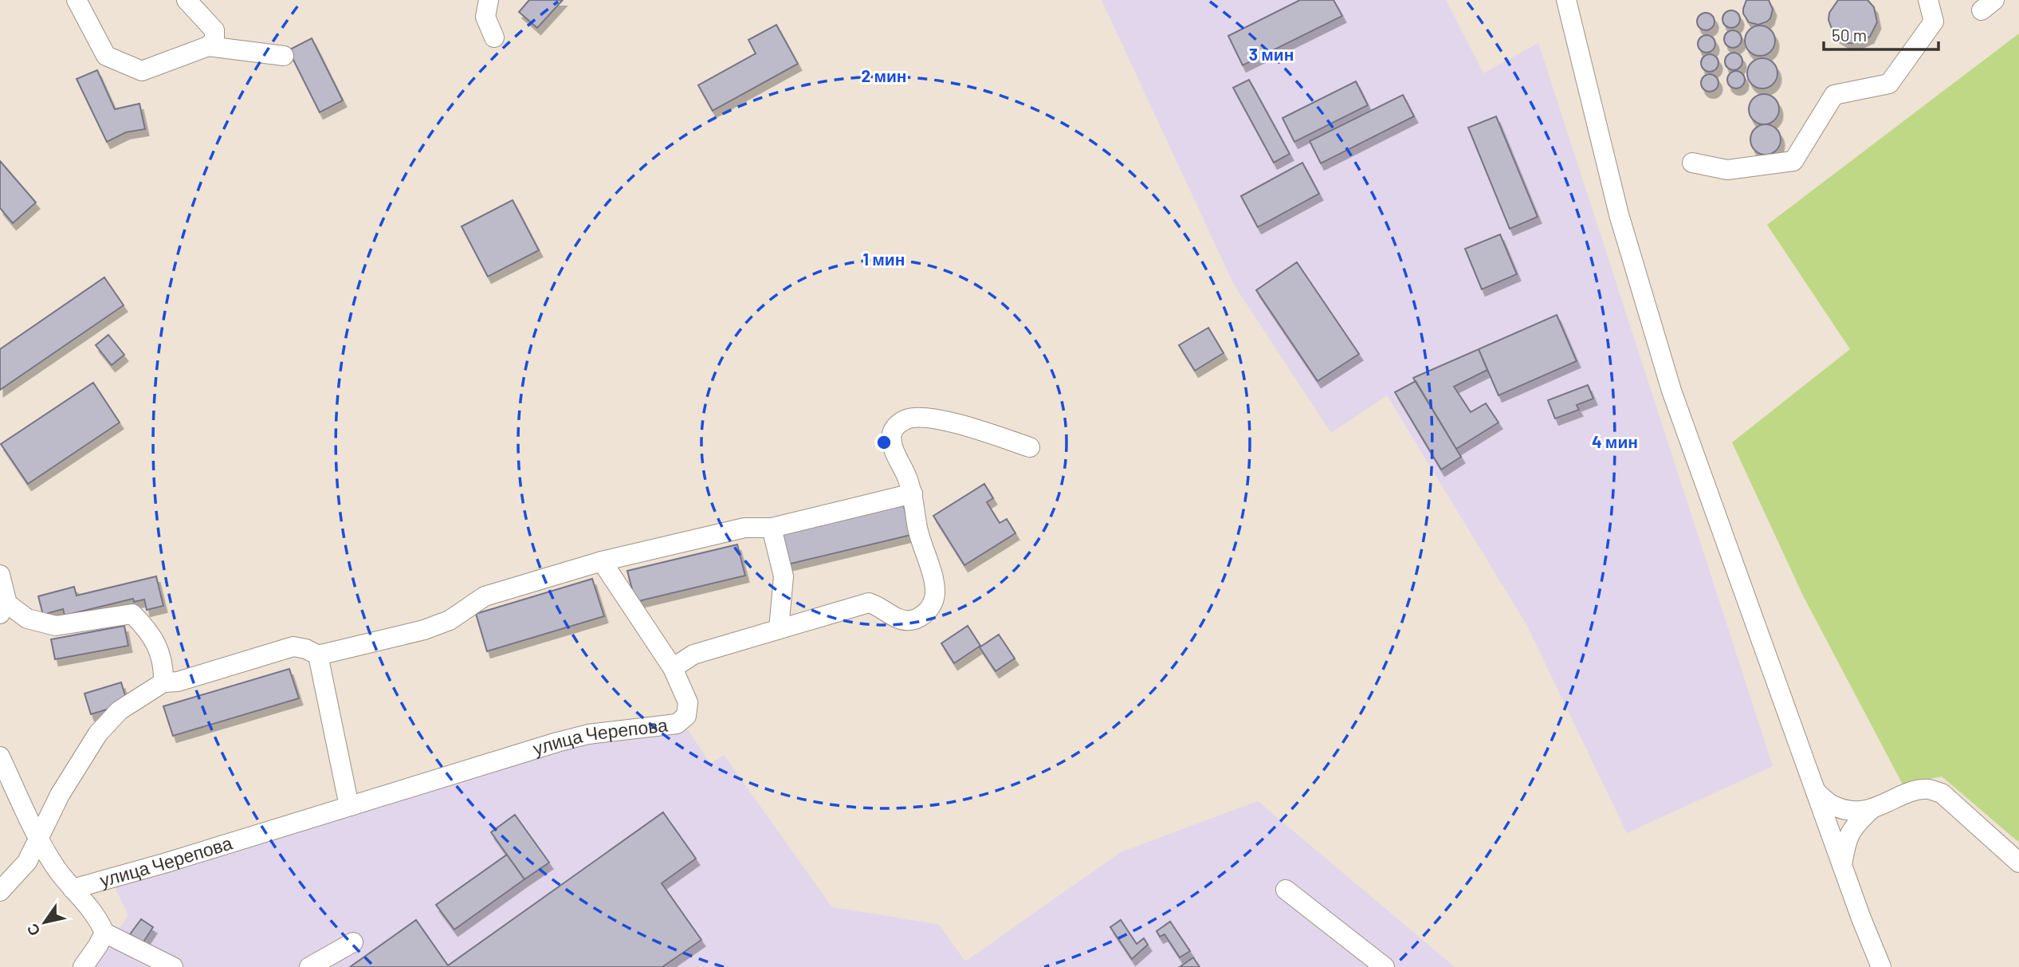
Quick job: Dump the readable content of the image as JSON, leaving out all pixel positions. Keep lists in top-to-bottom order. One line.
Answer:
{"streets":{"street":["улица Черепова"]},"scale_bar":"50 m","north":"bottom left","rings":["3 мин","2 мин","1 мин","4 мин"]}
